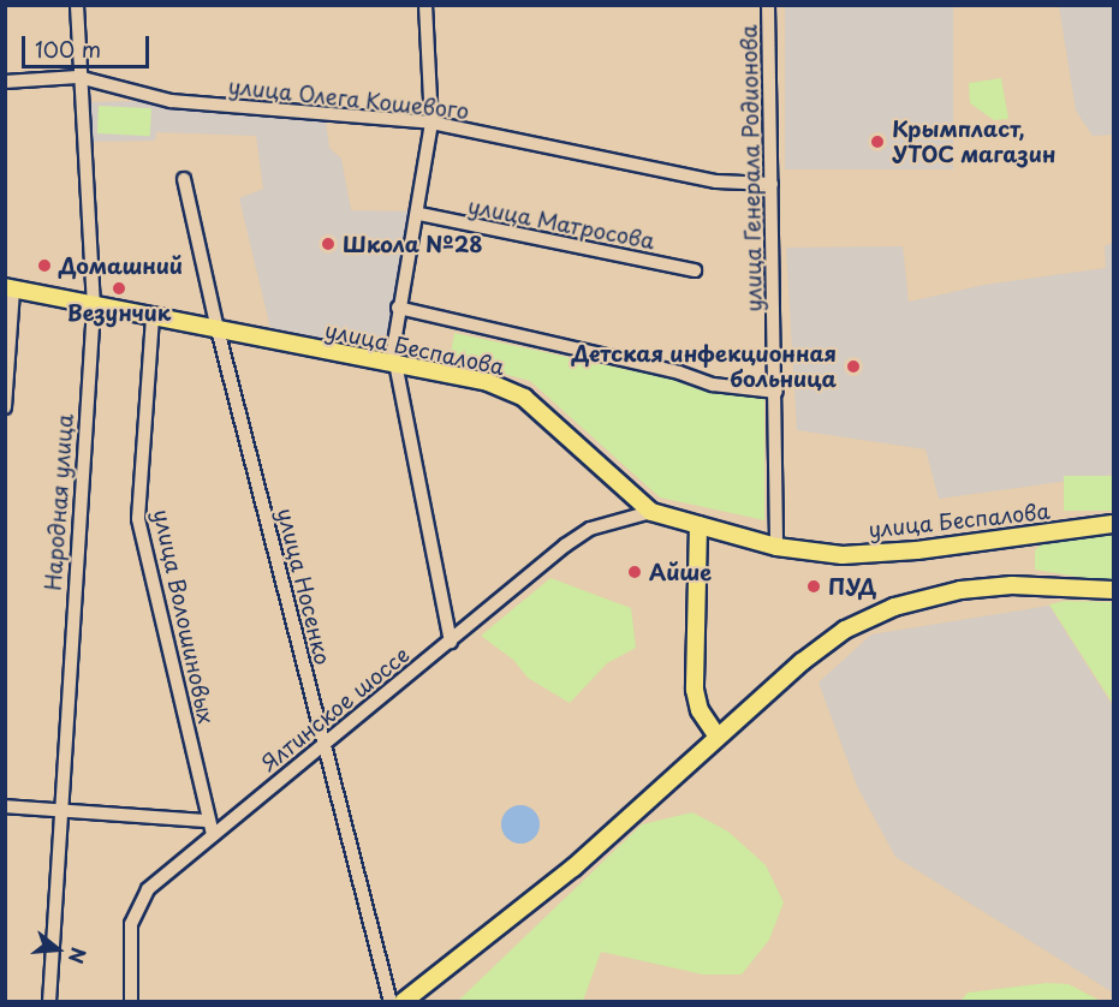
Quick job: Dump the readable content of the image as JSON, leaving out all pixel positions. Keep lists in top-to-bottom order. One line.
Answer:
{"streets":{"main road":["улица Беспалова"],"street":["улица Олега Кошевого","улица Генерала Родионова","улица Матросова","Народная улица","улица Носенко","улица Волошиновых","Ялтинское шоссе"]},"crossings":[["улица Олега Кошевого","улица Генерала Родионова"],["улица Олега Кошевого","Народная улица"],["улица Генерала Родионова","улица Беспалова"],["улица Беспалова","Народная улица"],["улица Беспалова","улица Носенко"],["улица Беспалова","улица Волошиновых"],["улица Беспалова","Ялтинское шоссе"],["улица Носенко","Ялтинское шоссе"],["улица Волошиновых","Ялтинское шоссе"]],"places":["Крымпласт, УТОС магазин","Школа №28","Домашний","Везунчик","Детская инфекционная больница","Айше","ПУД"],"scale_bar":"100 m","north":"right"}
